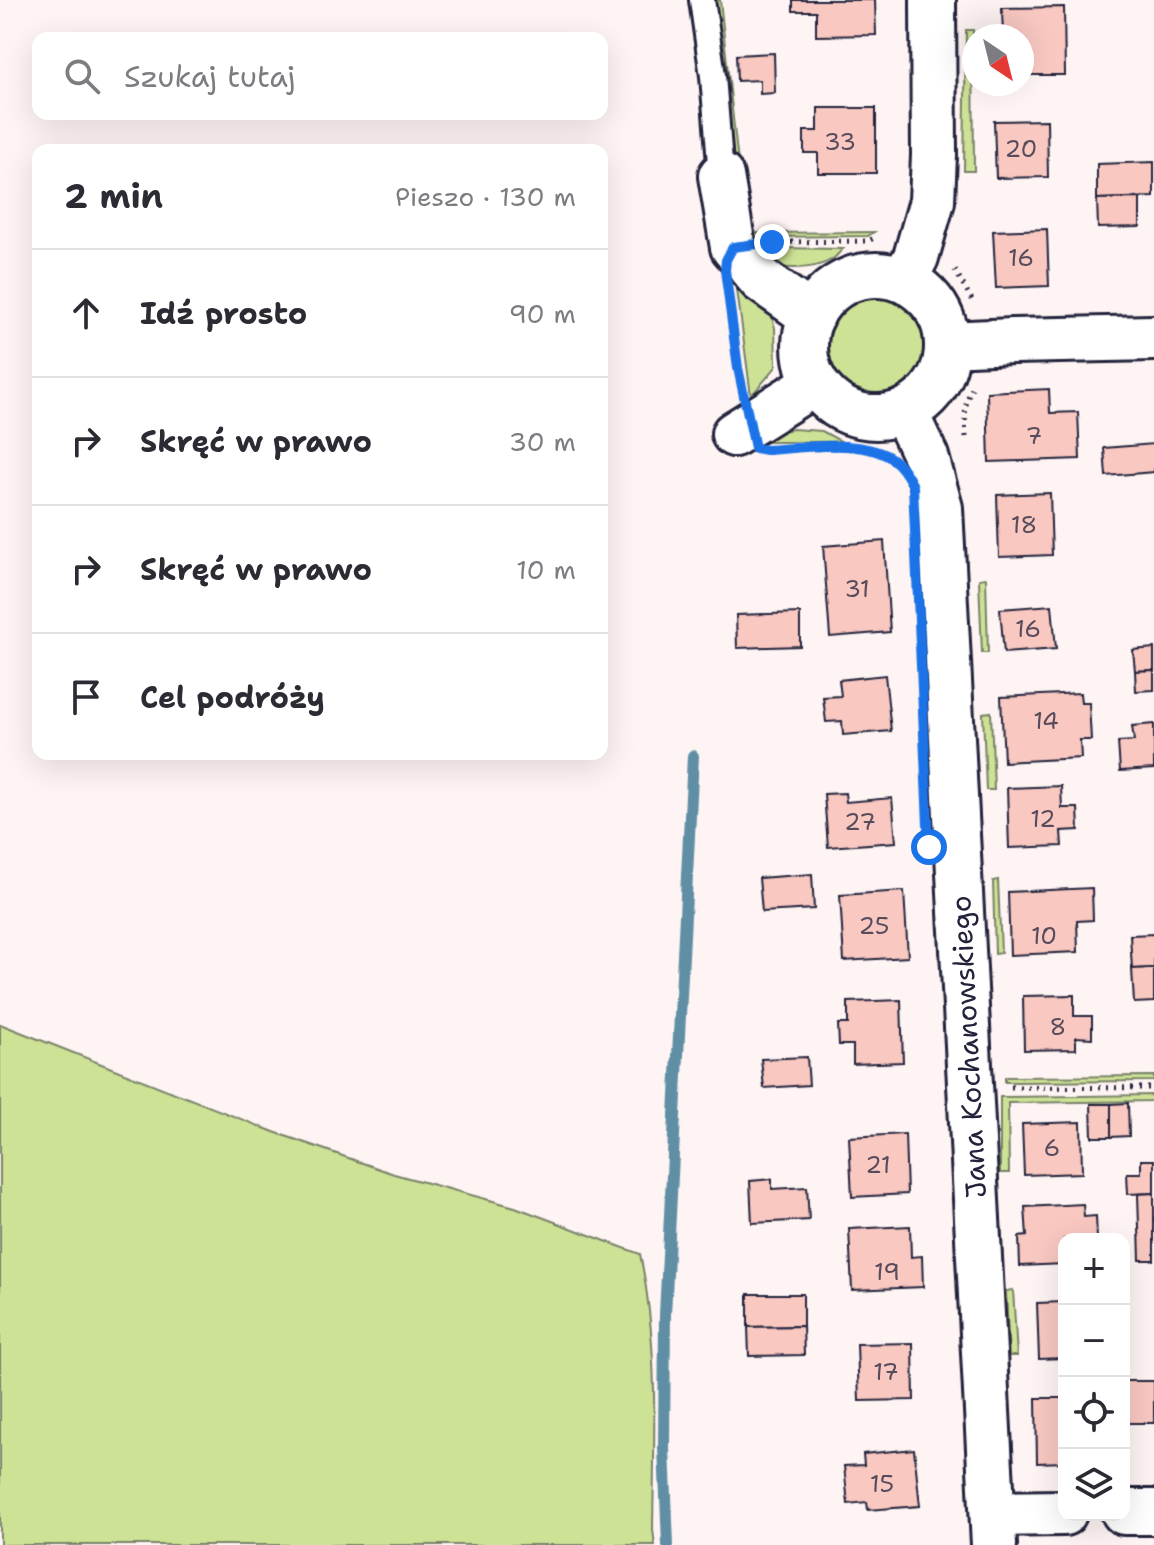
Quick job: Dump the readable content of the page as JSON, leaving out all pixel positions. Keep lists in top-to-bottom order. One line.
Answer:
{"streets":{"street":["Jana Kochanowskiego"]},"house_numbers":["33","20","16","7","18","31","16","14","12","27","25","10","8","6","21","19","17","15"],"north":"bottom right","page":{"search":"Szukaj tutaj","heading":["2 min","Pieszo · 130 m"],"list":[["Idź prosto","90 m"],["Skręć w prawo","30 m"],["Skręć w prawo","10 m"],"Cel podróży"],"map_buttons":["+","−"]}}
